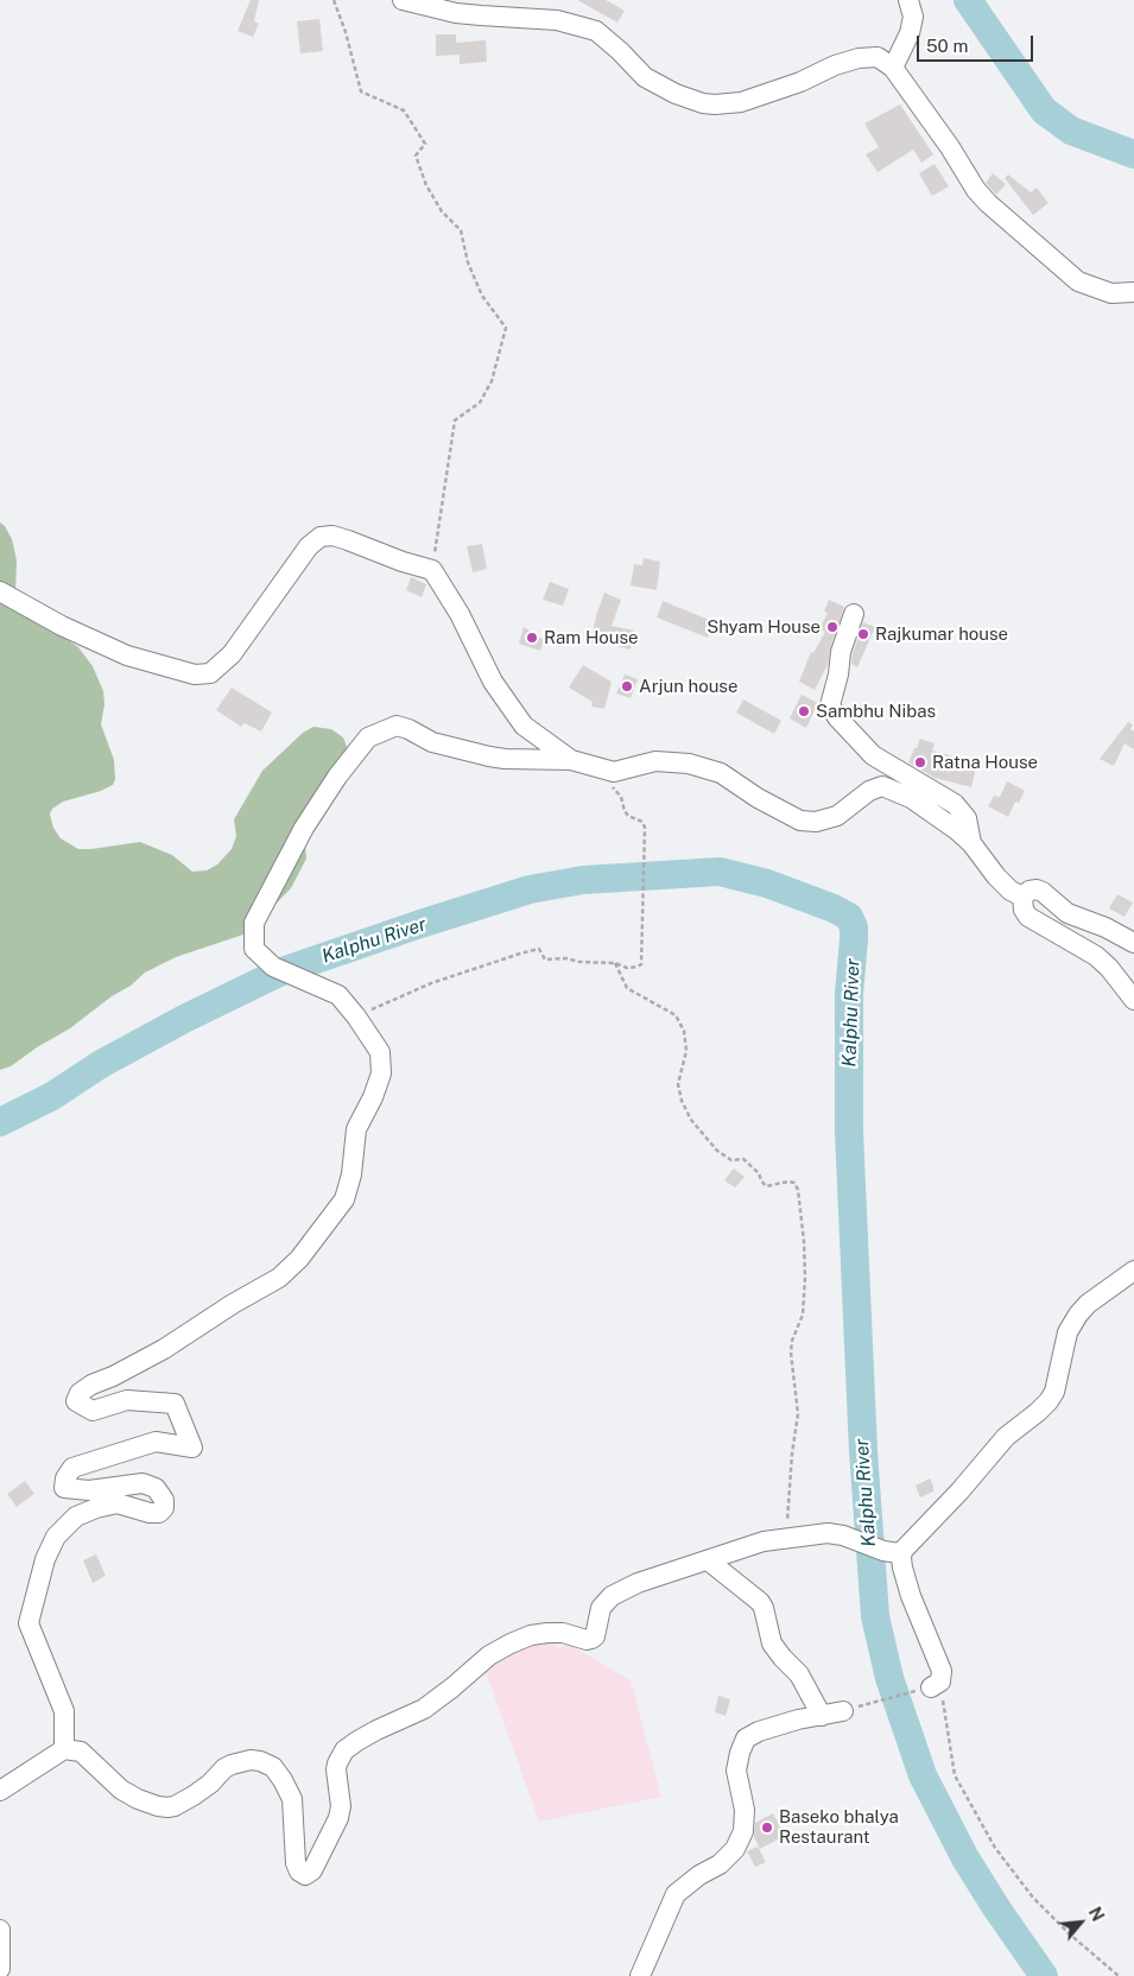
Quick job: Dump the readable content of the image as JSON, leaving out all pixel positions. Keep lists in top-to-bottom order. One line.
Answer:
{"water":["Kalphu River"],"places":["Shyam House","Rajkumar house","Ram House","Arjun house","Sambhu Nibas","Ratna House","Baseko bhalya Restaurant"],"scale_bar":"50 m","north":"top right"}
